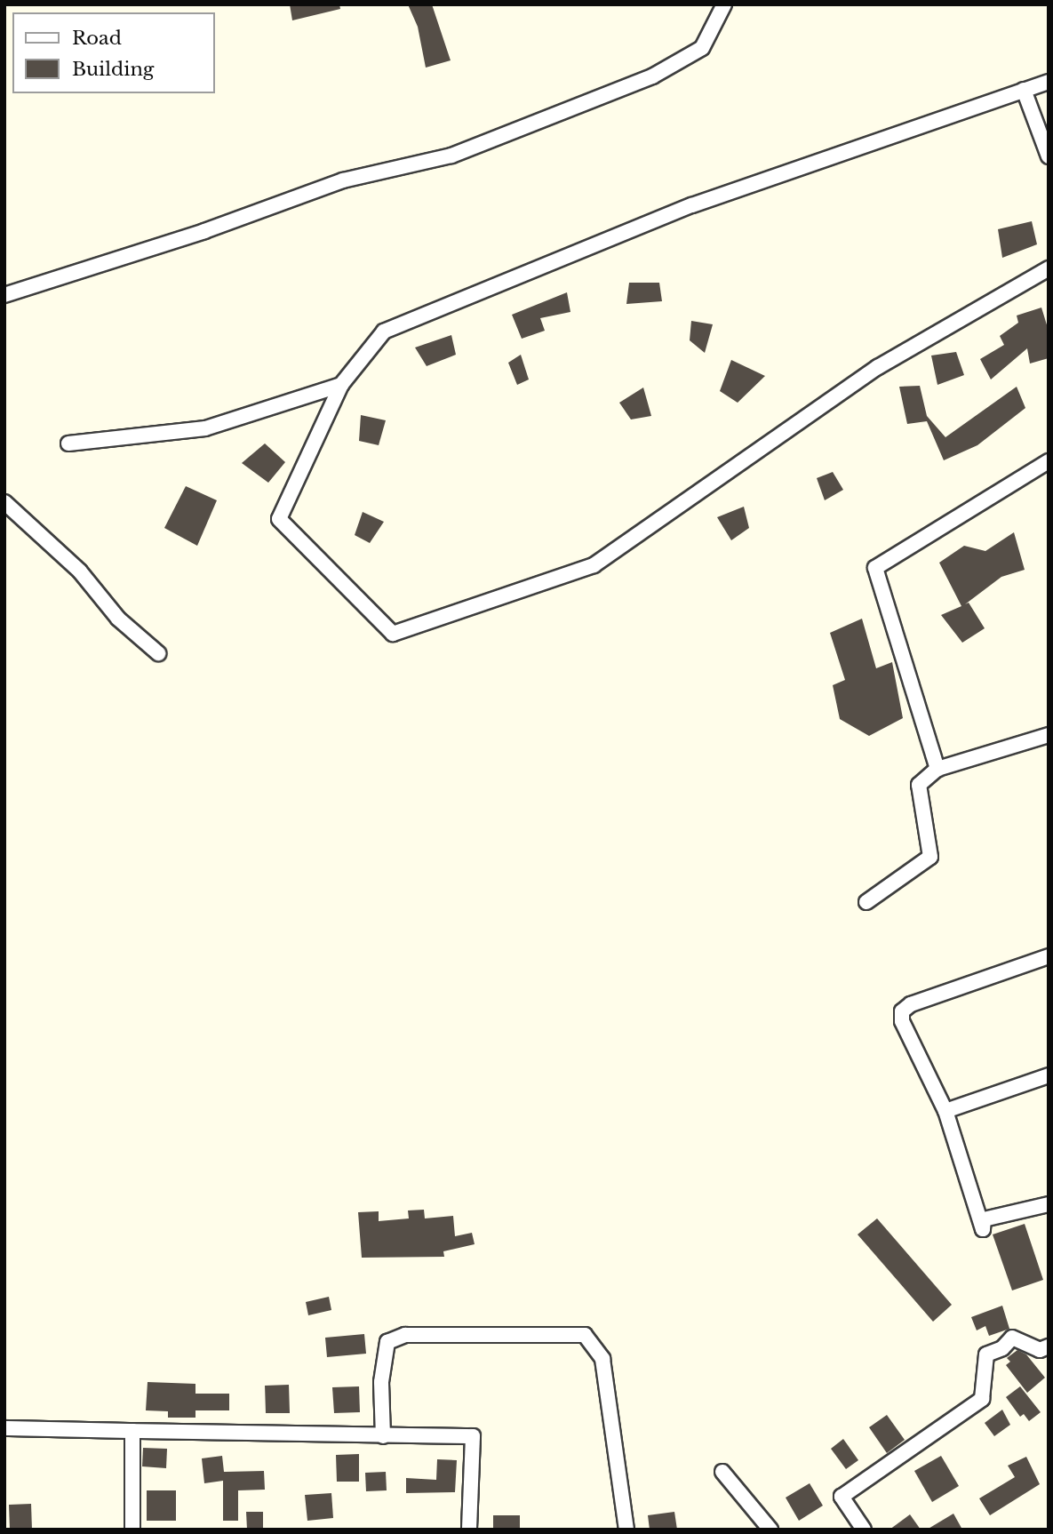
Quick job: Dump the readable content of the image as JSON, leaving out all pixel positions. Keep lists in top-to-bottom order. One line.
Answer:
{"legend":["Road","Building"]}
